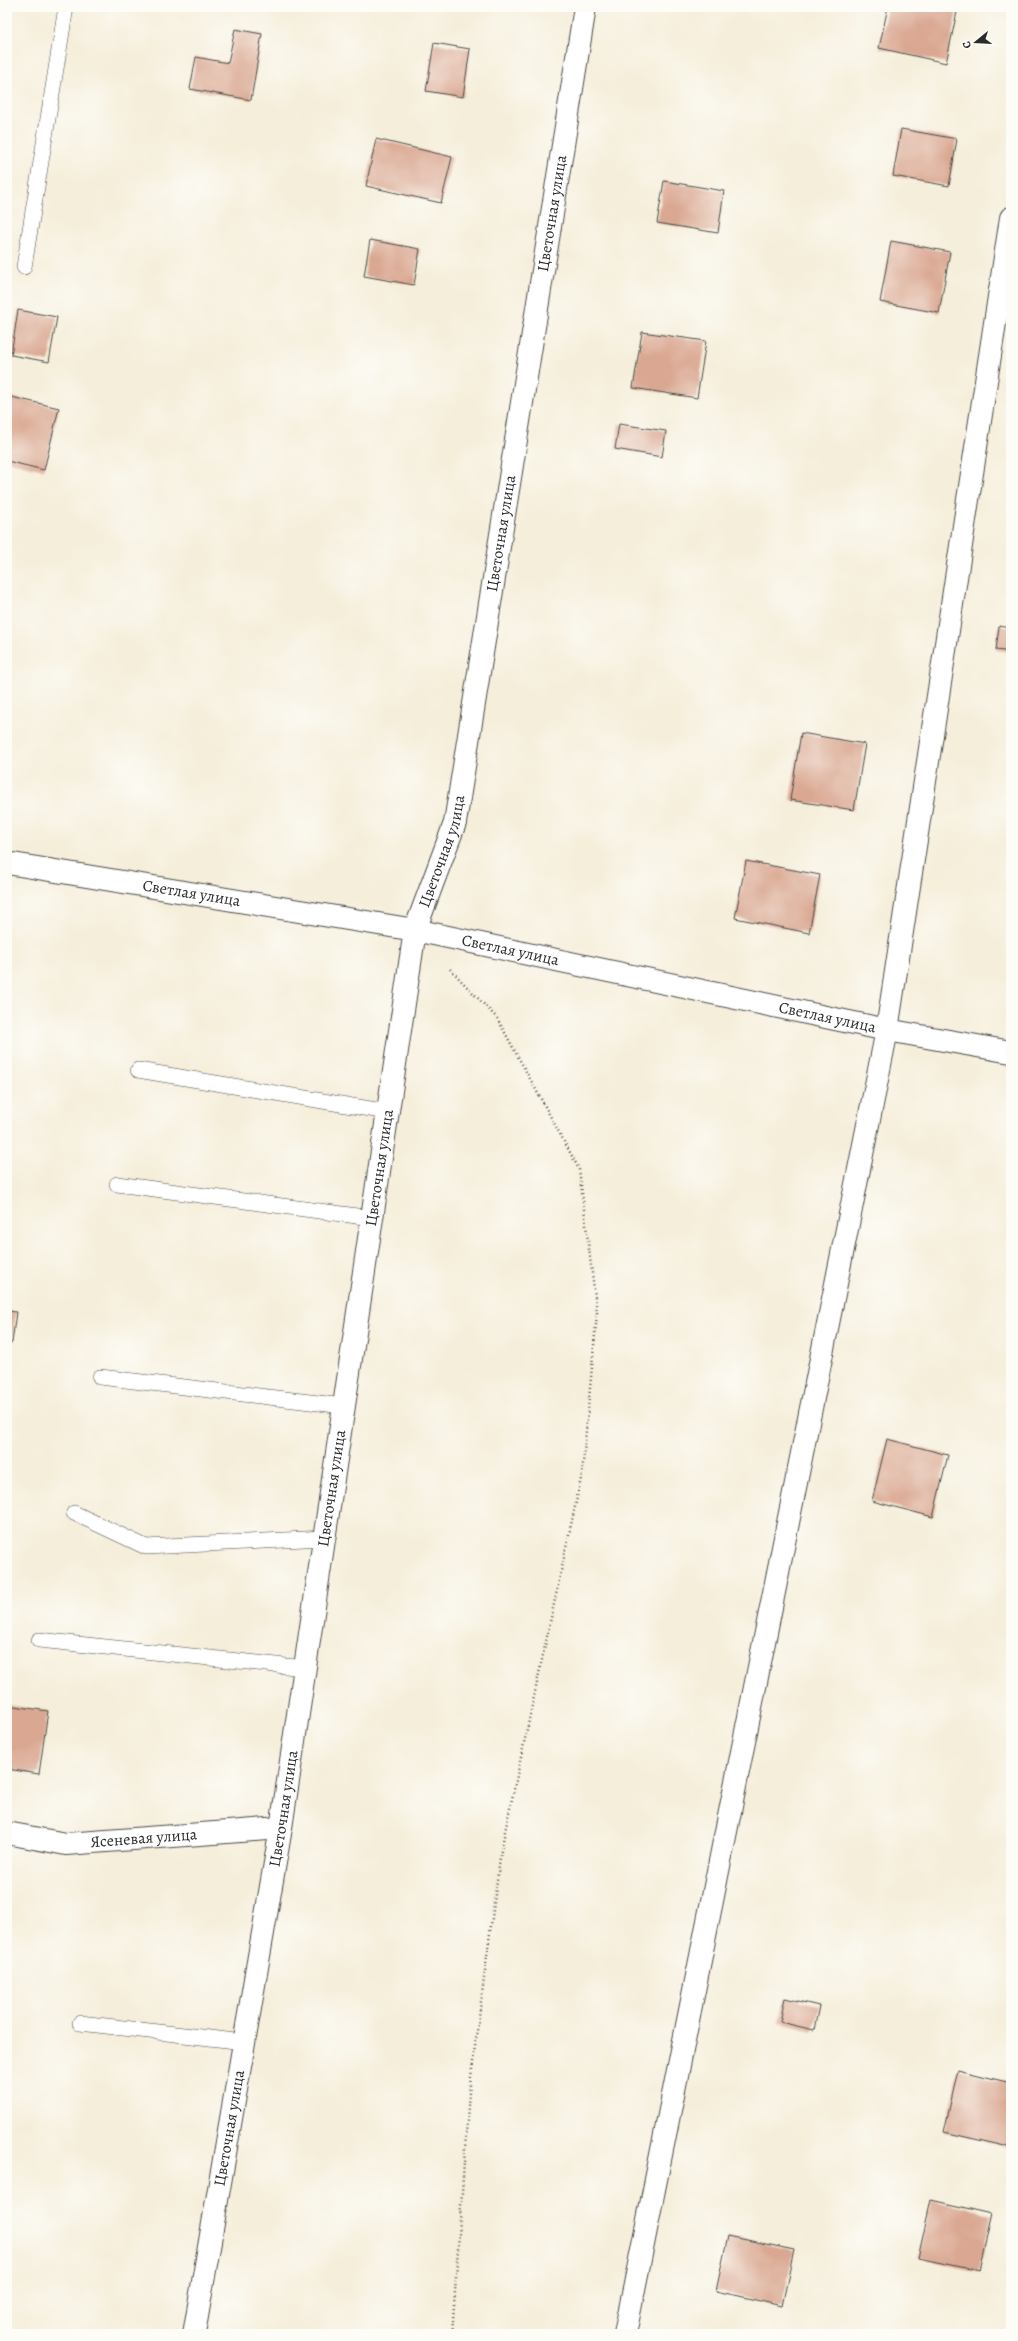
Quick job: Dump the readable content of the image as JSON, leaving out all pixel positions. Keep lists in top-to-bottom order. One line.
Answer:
{"streets":{"street":["Цветочная улица","Светлая улица","Ясеневая улица"]},"crossings":[["Цветочная улица","Светлая улица"],["Цветочная улица","Ясеневая улица"]],"north":"left"}
